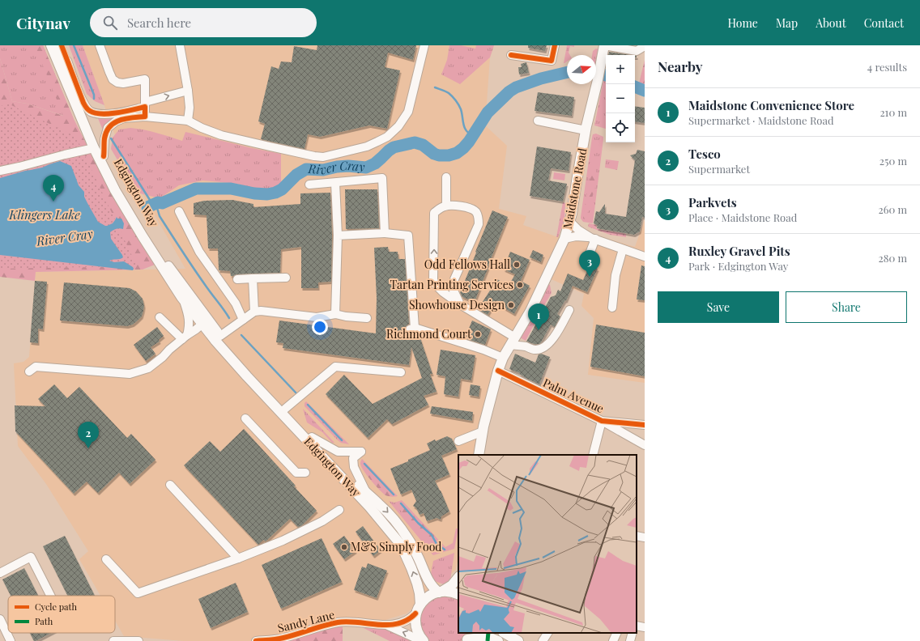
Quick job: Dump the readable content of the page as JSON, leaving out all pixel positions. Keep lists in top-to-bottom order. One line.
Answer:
{"streets":{"main road":["Maidstone Road","Edgington Way"],"street":["Palm Avenue","Sandy Lane"]},"crossings":[["Maidstone Road","Palm Avenue"],["Edgington Way","Sandy Lane"]],"water":["River Cray","Klingers Lake"],"places":["Odd Fellows Hall","Tartan Printing Services","Showhouse Design","Richmond Court","M&S Simply Food"],"legend":["Cycle path","Path"],"north":"right","page":{"header":"Citynav","search":"Search here","nav":["Home","Map","About","Contact"],"heading":["Nearby","4 results"],"map_buttons":["+","−"],"list":[{"mark":"1","name":"Maidstone Convenience Store","note":"Supermarket · Maidstone Road","value":"210 m"},{"mark":"2","name":"Tesco","note":"Supermarket","value":"250 m"},{"mark":"3","name":"Parkvets","note":"Place · Maidstone Road","value":"260 m"},{"mark":"4","name":"Ruxley Gravel Pits","note":"Park · Edgington Way","value":"280 m"}],"pins":["4","3","1","2"],"buttons":["Save","Share"]}}
